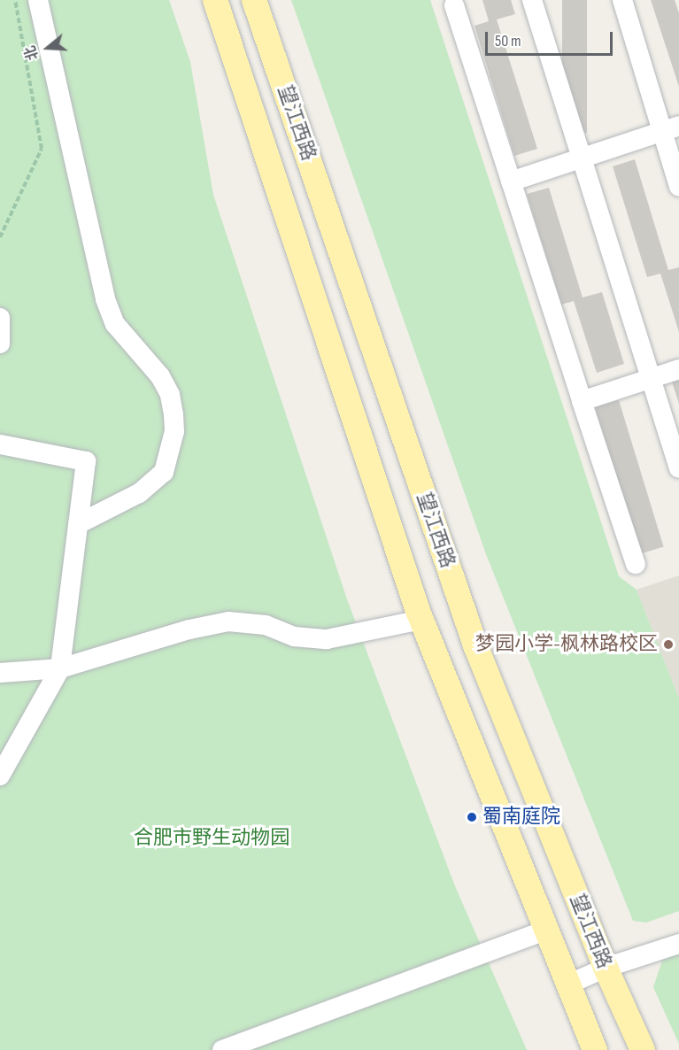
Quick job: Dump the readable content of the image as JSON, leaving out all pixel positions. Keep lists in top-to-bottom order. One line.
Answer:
{"streets":{"main road":["望江西路"]},"parks":["合肥市野生动物园"],"places":["梦园小学-枫林路校区","蜀南庭院"],"scale_bar":"50 m","north":"left"}
